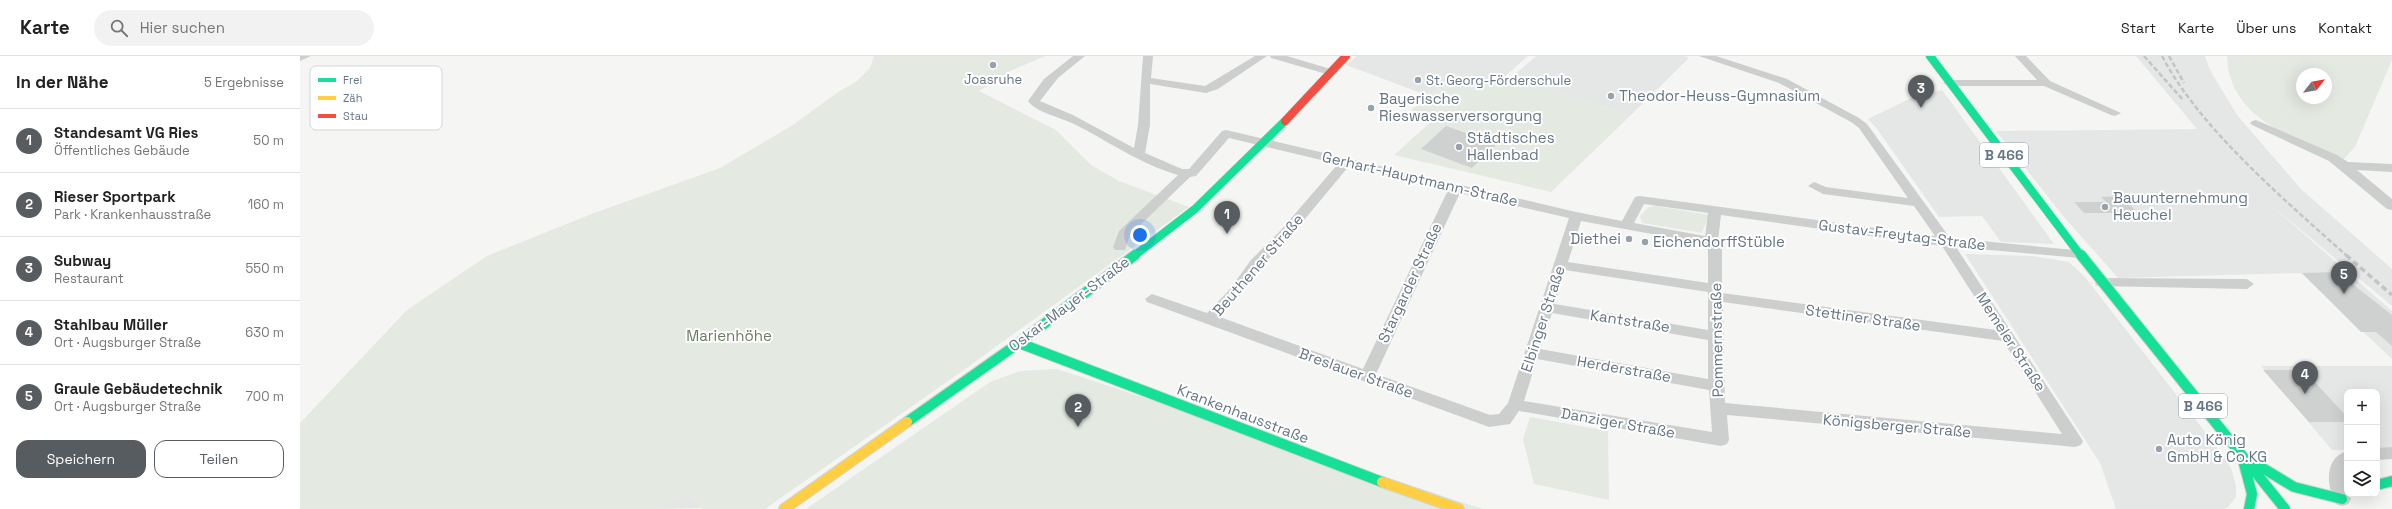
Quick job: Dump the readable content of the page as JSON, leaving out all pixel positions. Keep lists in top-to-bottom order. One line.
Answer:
{"streets":{"main road":["B 466","Oskar-Mayer-Straße","Krankenhausstraße"],"street":["Gerhart-Hauptmann-Straße","Gustav-Freytag-Straße","Beuthener Straße","Stargarder Straße","Stettiner Straße","Elbinger Straße","Kantstraße","Pommernstraße","Memeler Straße","Herderstraße","Breslauer Straße","Danziger Straße","Königsberger Straße"]},"crossings":[["B 466","Gustav-Freytag-Straße"],["Gerhart-Hauptmann-Straße","Gustav-Freytag-Straße"],["Gerhart-Hauptmann-Straße","Beuthener Straße"],["Gerhart-Hauptmann-Straße","Stargarder Straße"],["Gerhart-Hauptmann-Straße","Oskar-Mayer-Straße"],["Gerhart-Hauptmann-Straße","Elbinger Straße"],["Gerhart-Hauptmann-Straße","Pommernstraße"],["Gustav-Freytag-Straße","Memeler Straße"],["Beuthener Straße","Breslauer Straße"],["Stargarder Straße","Breslauer Straße"],["Oskar-Mayer-Straße","Krankenhausstraße"],["Stettiner Straße","Elbinger Straße"],["Stettiner Straße","Pommernstraße"],["Stettiner Straße","Memeler Straße"],["Elbinger Straße","Kantstraße"],["Elbinger Straße","Herderstraße"],["Elbinger Straße","Breslauer Straße"],["Elbinger Straße","Danziger Straße"],["Kantstraße","Pommernstraße"],["Pommernstraße","Herderstraße"],["Pommernstraße","Danziger Straße"],["Pommernstraße","Königsberger Straße"],["Memeler Straße","Königsberger Straße"]],"parks":["Marienhöhe"],"places":["Joasruhe","St. Georg-Förderschule","Theodor-Heuss-Gymnasium","Bayerische Rieswasserversorgung","Städtisches Hallenbad","Bauunternehmung Heuchel","Diethei","EichendorffStüble","Auto König GmbH & Co.KG"],"legend":["Frei","Zäh","Stau"],"north":"top right","page":{"header":"Karte","search":"Hier suchen","nav":["Start","Karte","Über uns","Kontakt"],"heading":["In der Nähe","5 Ergebnisse"],"pins":["3","1","5","4","2"],"list":[{"mark":"1","name":"Standesamt VG Ries","note":"Öffentliches Gebäude","value":"50 m"},{"mark":"2","name":"Rieser Sportpark","note":"Park · Krankenhausstraße","value":"160 m"},{"mark":"3","name":"Subway","note":"Restaurant","value":"550 m"},{"mark":"4","name":"Stahlbau Müller","note":"Ort · Augsburger Straße","value":"630 m"},{"mark":"5","name":"Graule Gebäudetechnik","note":"Ort · Augsburger Straße","value":"700 m"}],"map_buttons":["+","−"],"buttons":["Speichern","Teilen"]}}
